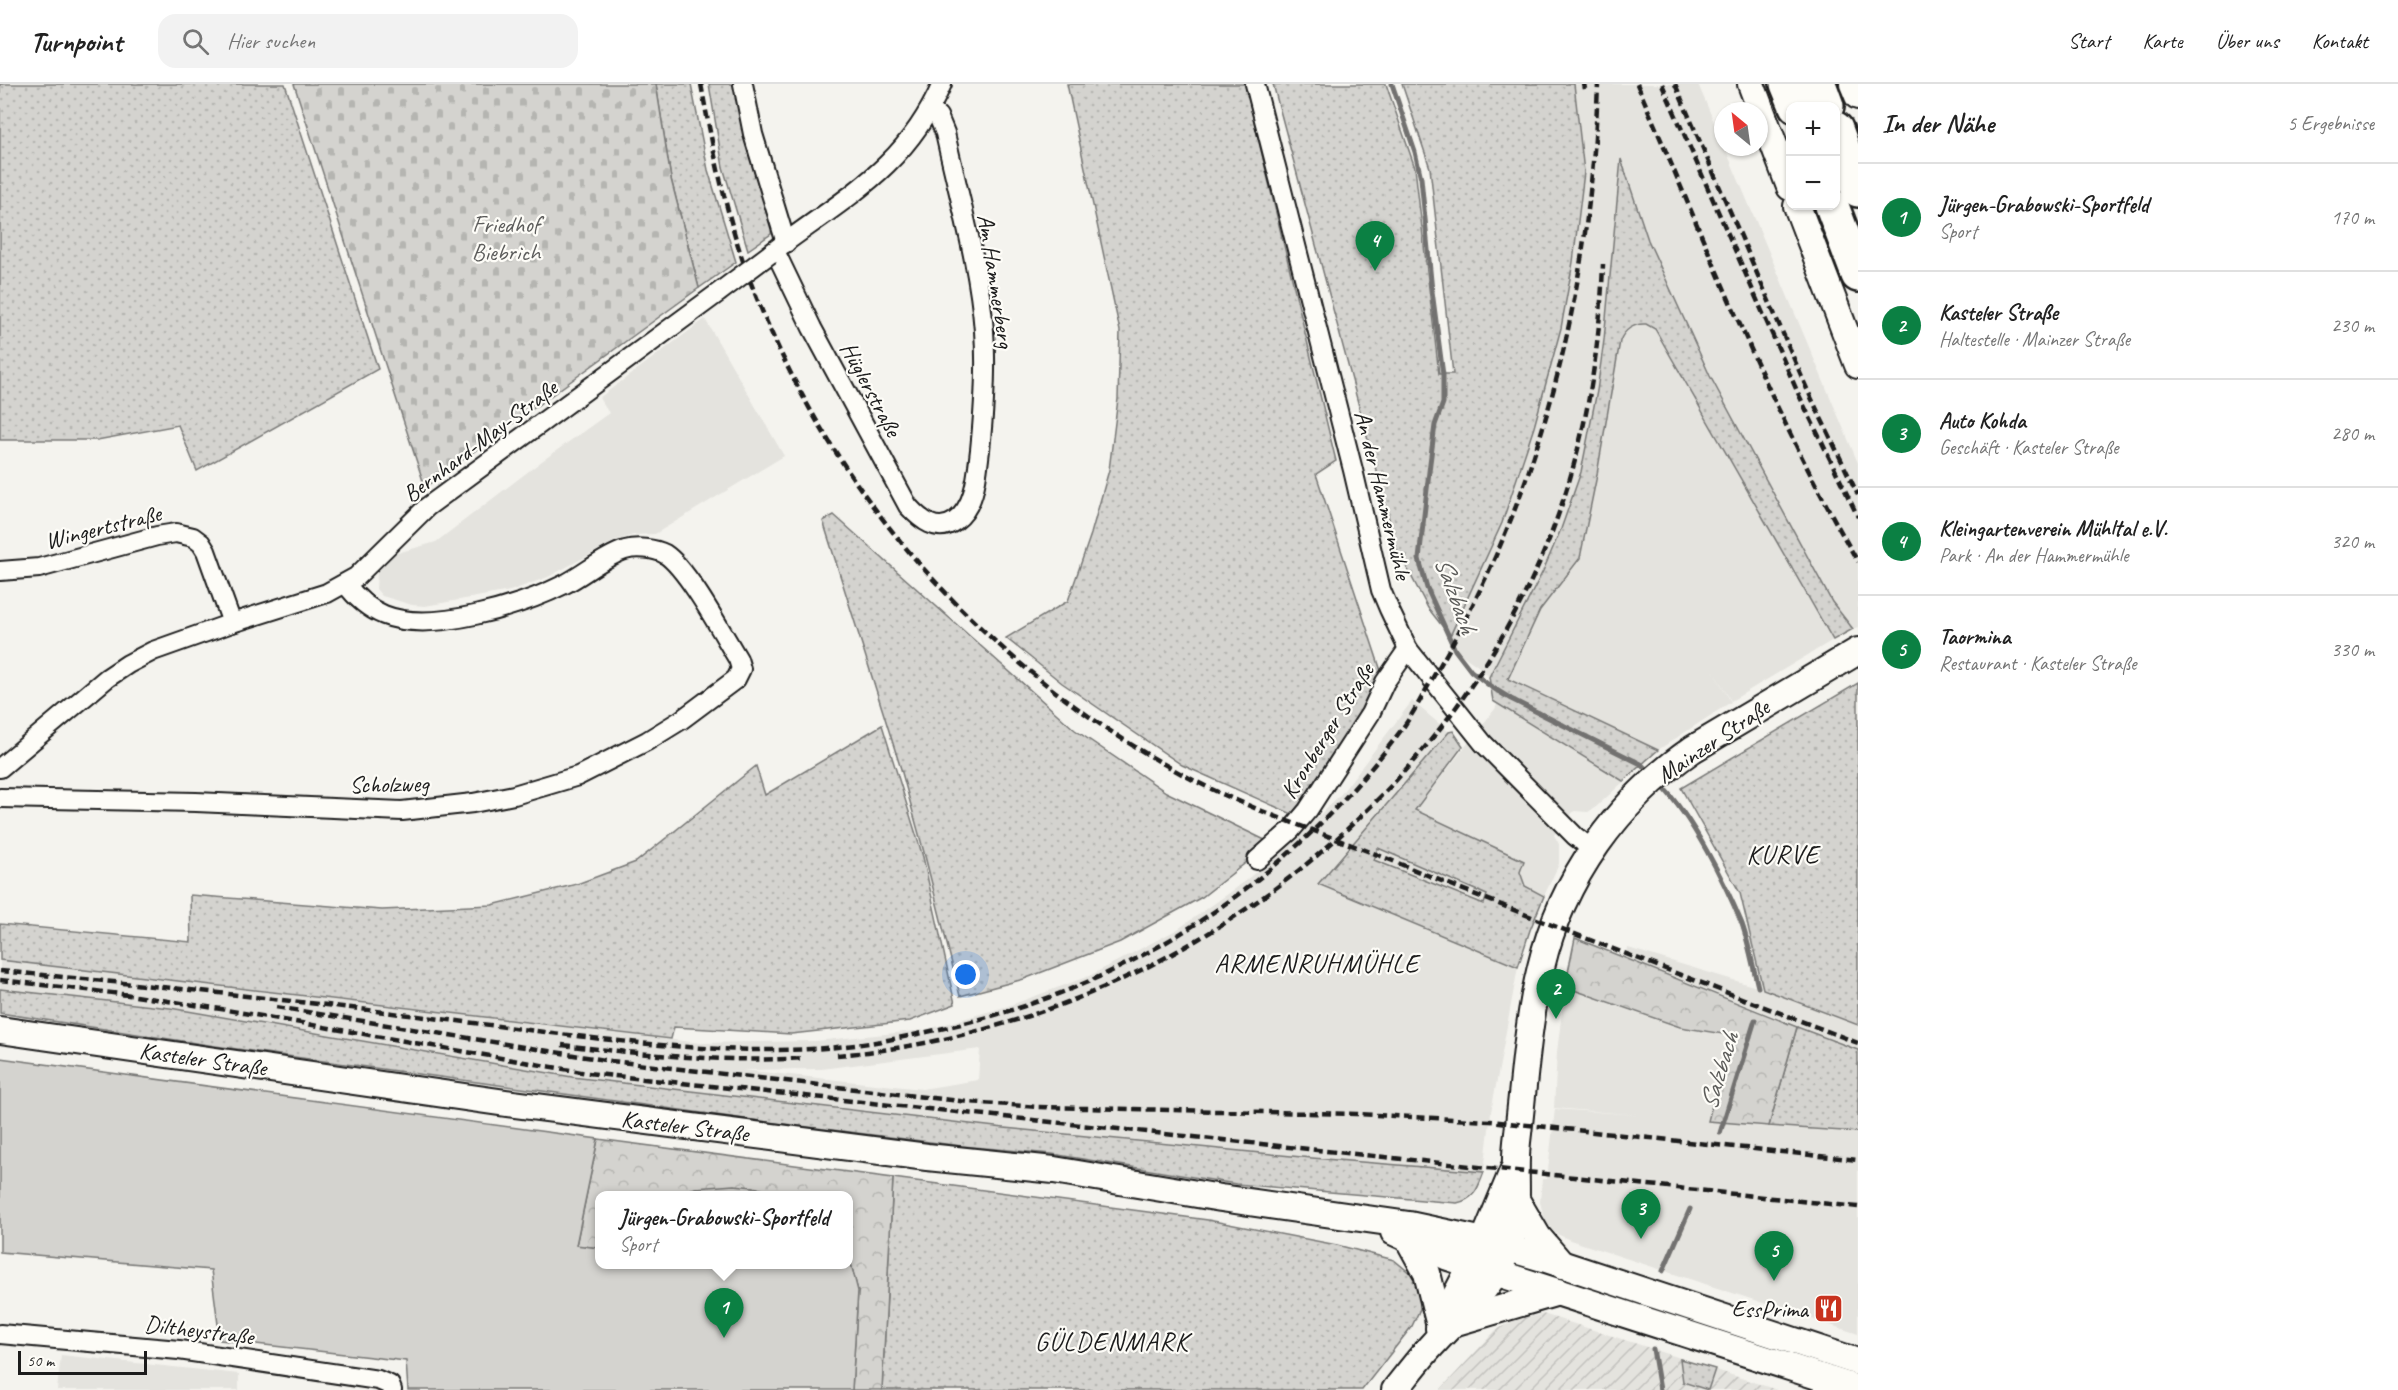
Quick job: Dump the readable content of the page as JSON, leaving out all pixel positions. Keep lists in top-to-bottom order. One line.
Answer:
{"streets":{"main road":["Mainzer Straße","Kasteler Straße"],"street":["Am Hammerberg","Hüglerstraße","Bernhard-May-Straße","An der Hammermühle","Wingertstraße","Kronberger Straße","Scholzweg","Diltheystraße"]},"crossings":[["Am Hammerberg","Hüglerstraße"],["Am Hammerberg","Bernhard-May-Straße"],["Hüglerstraße","Bernhard-May-Straße"],["Bernhard-May-Straße","Wingertstraße"],["Bernhard-May-Straße","Scholzweg"],["An der Hammermühle","Kronberger Straße"],["An der Hammermühle","Mainzer Straße"],["Mainzer Straße","Kasteler Straße"]],"districts":["KURVE","ARMENRUHMÜHLE","GÜLDENMARK"],"water":["Salzbach"],"parks":["Friedhof Biebrich"],"places":{"restaurant":["EssPrima"]},"scale_bar":"50 m","north":"top left","page":{"header":"Turnpoint","search":"Hier suchen","nav":["Start","Karte","Über uns","Kontakt"],"heading":["In der Nähe","5 Ergebnisse"],"map_buttons":["+","−"],"list":[{"mark":"1","name":"Jürgen-Grabowski-Sportfeld","note":"Sport","value":"170 m"},{"mark":"2","name":"Kasteler Straße","note":"Haltestelle · Mainzer Straße","value":"230 m"},{"mark":"3","name":"Auto Kohda","note":"Geschäft · Kasteler Straße","value":"280 m"},{"mark":"4","name":"Kleingartenverein Mühltal e.V.","note":"Park · An der Hammermühle","value":"320 m"},{"mark":"5","name":"Taormina","note":"Restaurant · Kasteler Straße","value":"330 m"}],"pins":["4","2","3","5","1"],"popup":["Jürgen-Grabowski-Sportfeld","Sport"],"scale":"50 m"}}
